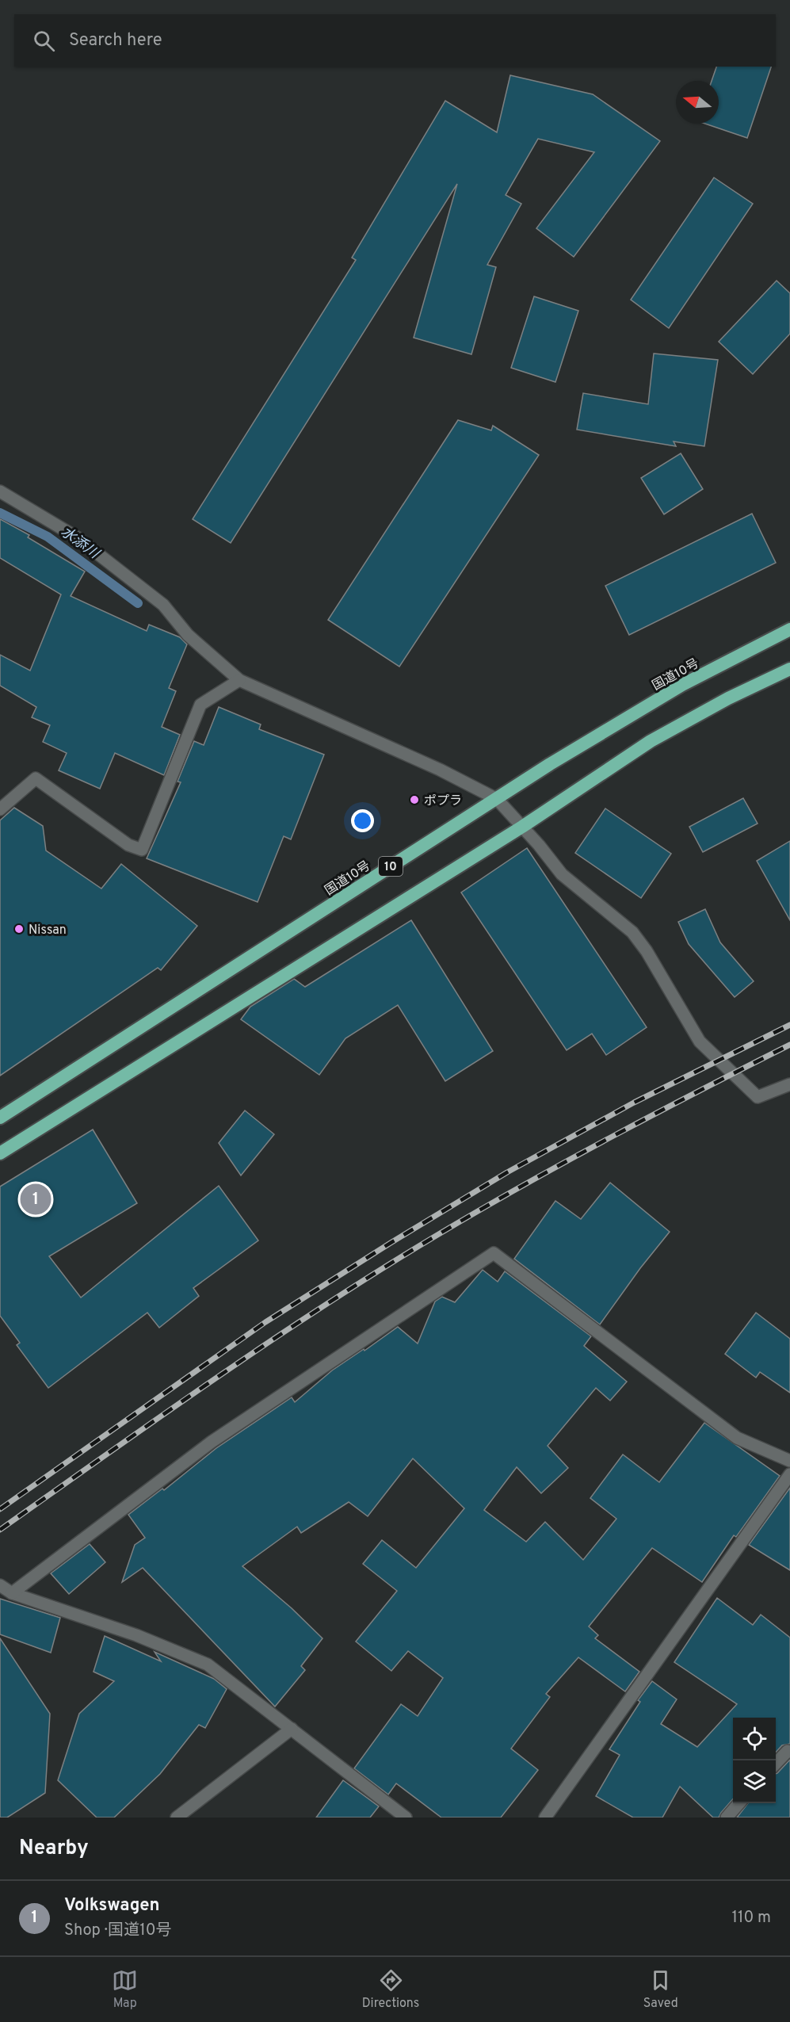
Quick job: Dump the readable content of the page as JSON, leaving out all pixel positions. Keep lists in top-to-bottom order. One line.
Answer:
{"streets":{"highway":["国道10号","10"]},"water":["水添川"],"places":["ポプラ","Nissan"],"north":"left","page":{"search":"Search here","pins":"1","heading":"Nearby","list":[{"mark":"1","name":"Volkswagen","note":"Shop · 国道10号","value":"110 m"}],"nav":["Map","Directions","Saved"]}}
